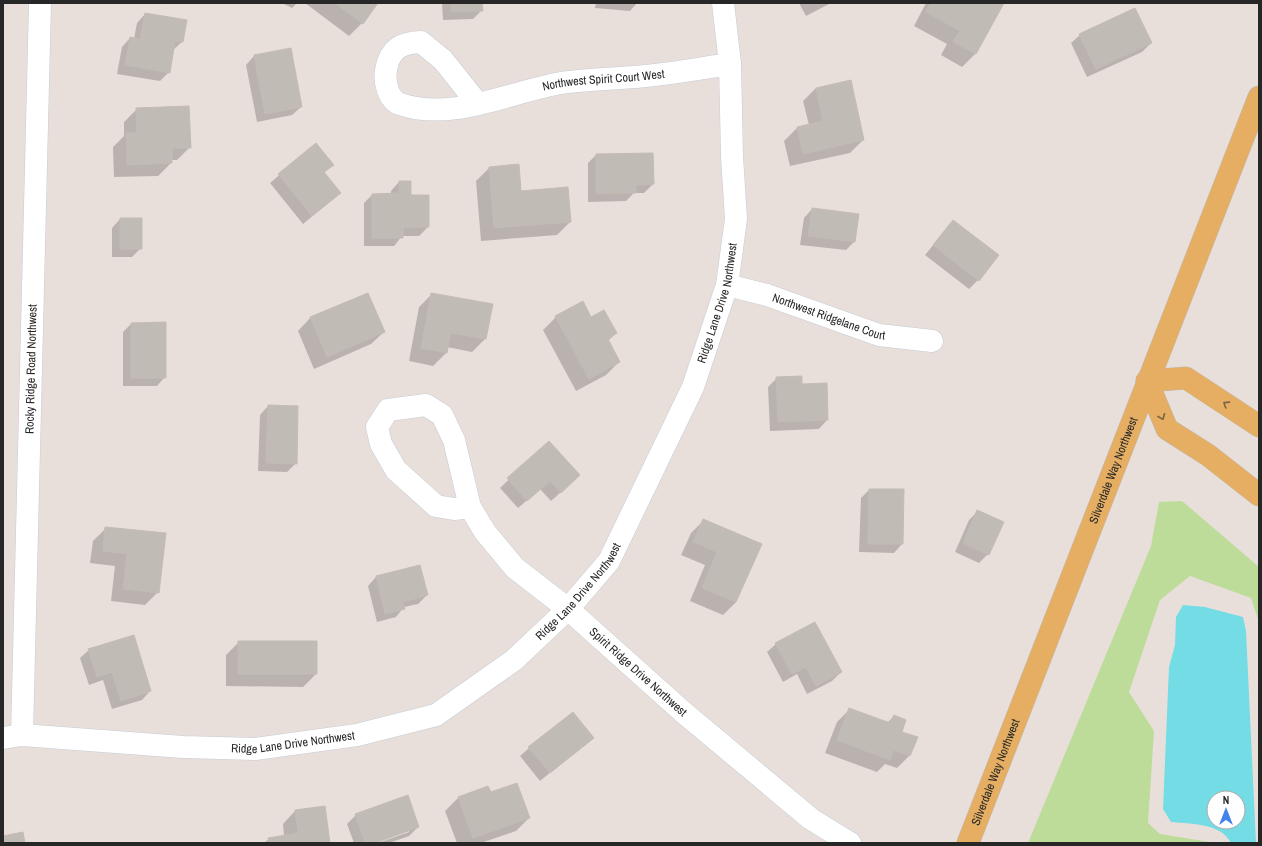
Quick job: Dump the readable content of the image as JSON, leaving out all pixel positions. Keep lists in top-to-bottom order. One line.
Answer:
{"streets":{"main road":["Silverdale Way Northwest"],"street":["Northwest Spirit Court West","Ridge Lane Drive Northwest","Northwest Ridgelane Court","Rocky Ridge Road Northwest","Spirit Ridge Drive Northwest"]},"crossings":[["Northwest Spirit Court West","Ridge Lane Drive Northwest"],["Ridge Lane Drive Northwest","Northwest Ridgelane Court"],["Ridge Lane Drive Northwest","Rocky Ridge Road Northwest"],["Ridge Lane Drive Northwest","Spirit Ridge Drive Northwest"]],"north":"top"}
